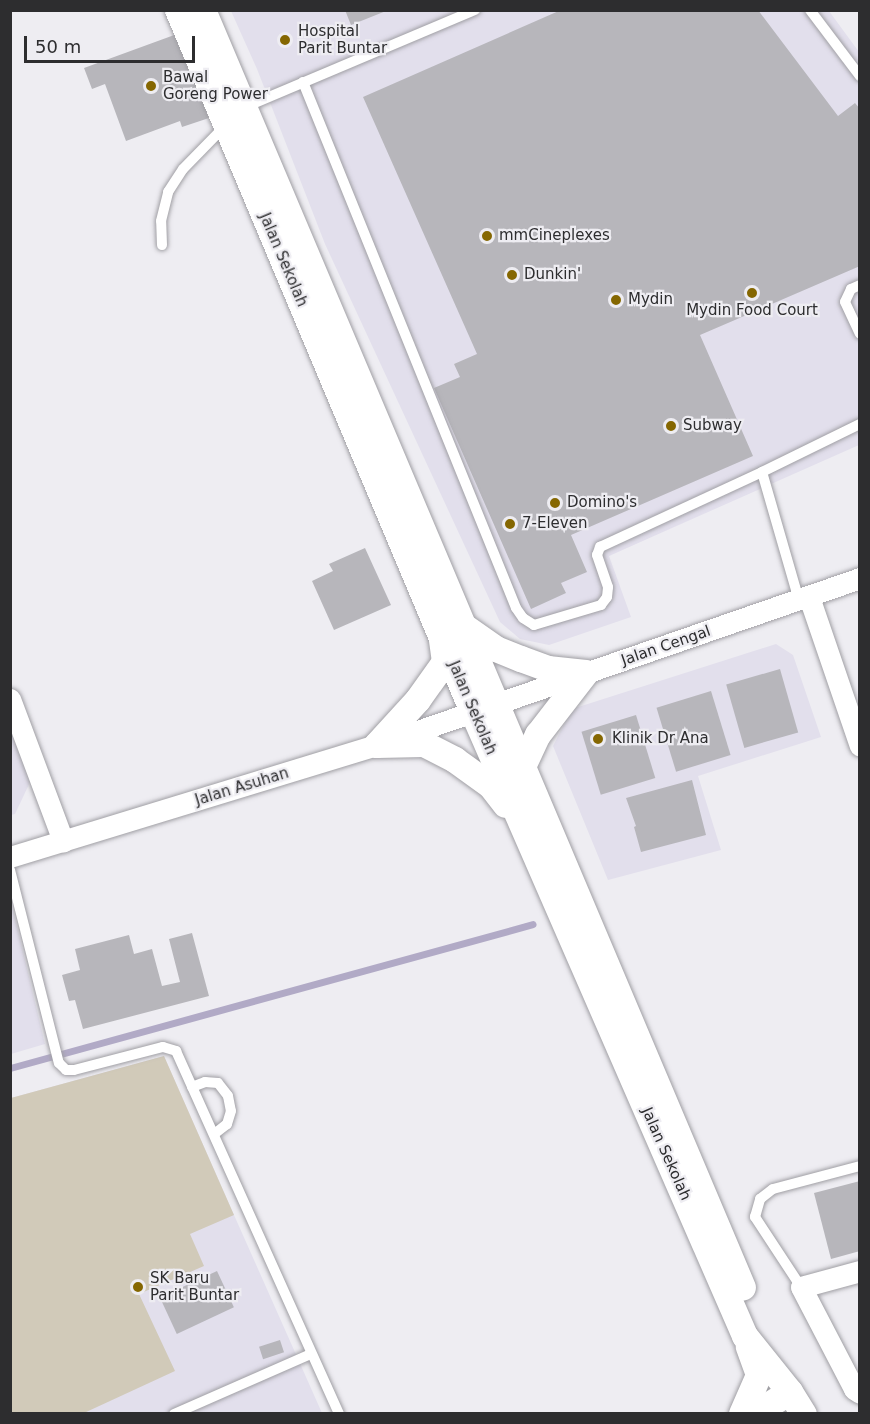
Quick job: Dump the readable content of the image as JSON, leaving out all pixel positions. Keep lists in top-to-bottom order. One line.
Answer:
{"streets":{"street":["Jalan Sekolah","Jalan Cengal","Jalan Asuhan"]},"crossings":[["Jalan Sekolah","Jalan Cengal"],["Jalan Sekolah","Jalan Asuhan"],["Jalan Cengal","Jalan Asuhan"]],"places":["Hospital Parit Buntar","Bawal Goreng Power","mmCineplexes","Dunkin'","Mydin Food Court","Mydin","Subway","Domino's","7-Eleven","Klinik Dr Ana","SK Baru Parit Buntar"],"scale_bar":"50 m"}
